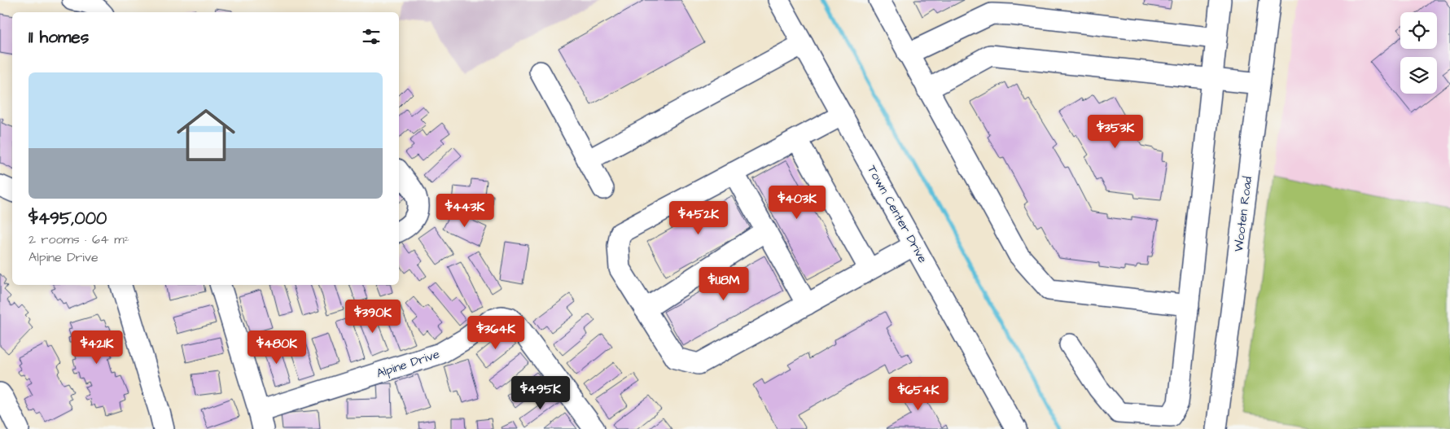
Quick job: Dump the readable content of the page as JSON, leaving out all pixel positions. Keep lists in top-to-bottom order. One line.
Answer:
{"streets":{"street":["Town Center Drive","Wooten Road","Alpine Drive"]},"page":{"heading":"11 homes","list":[{"name":"$495,000","note":"2 rooms · 64 m² · Alpine Drive"}],"price":["$353K","$403K","$443K","$452K","$1.18M","$390K","$364K","$421K","$480K","$495K","$654K"]}}
